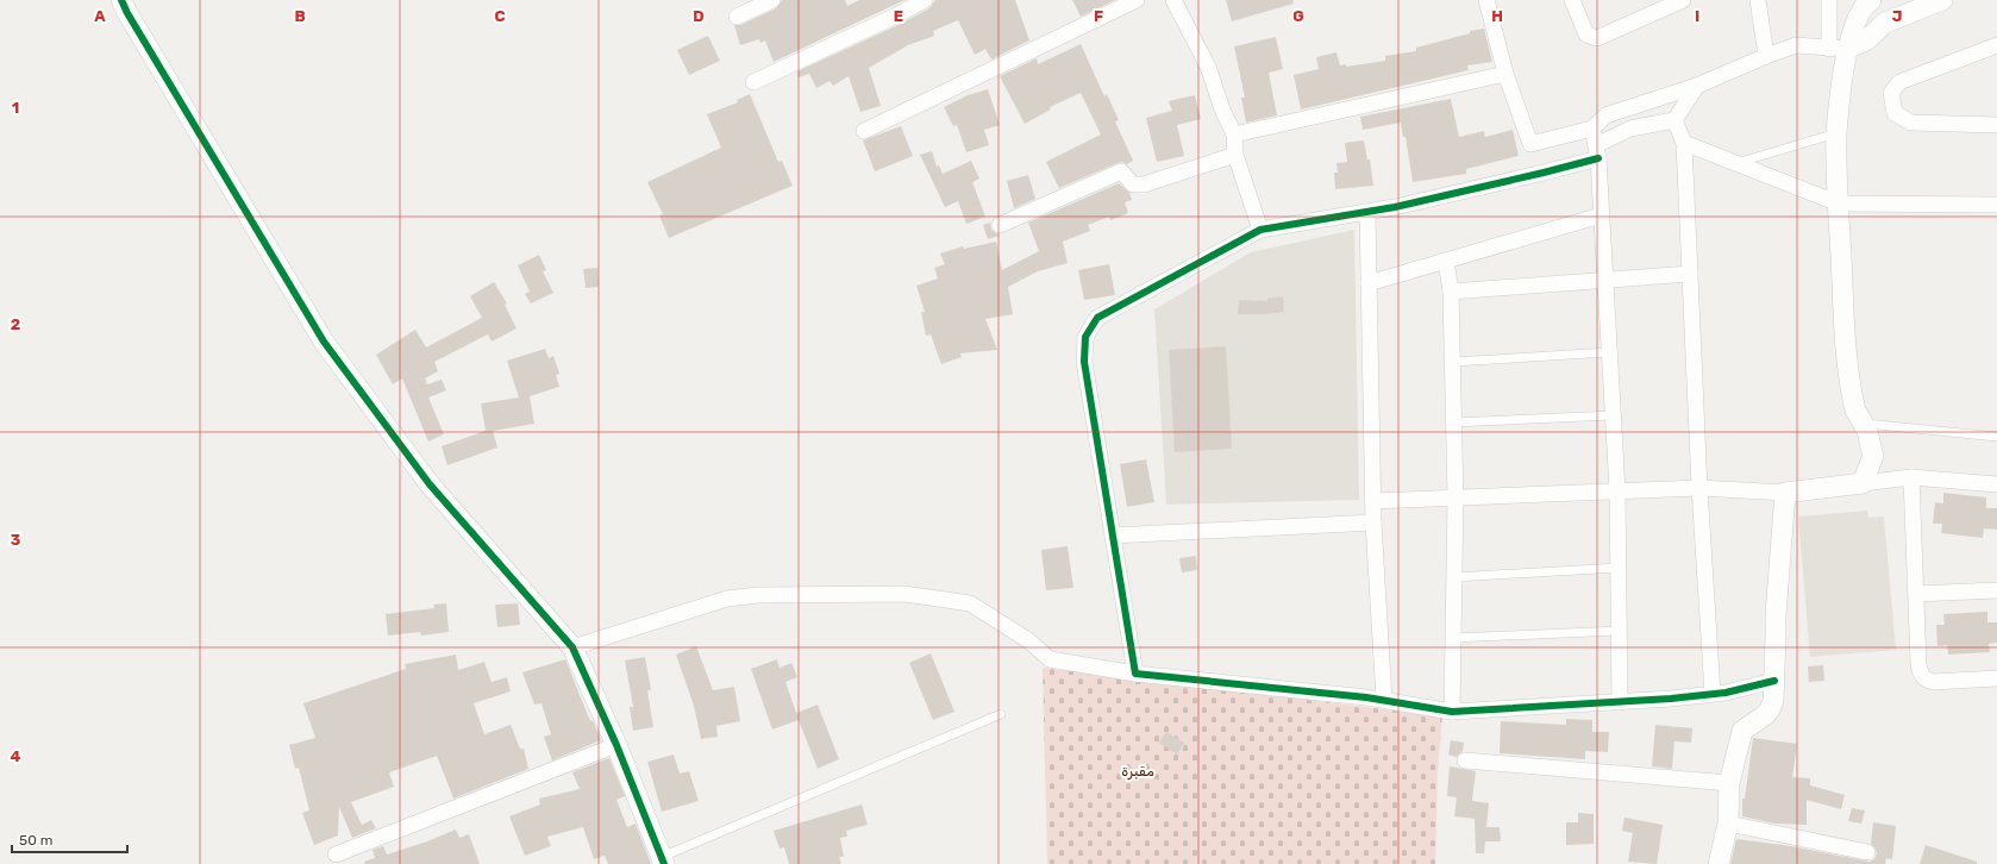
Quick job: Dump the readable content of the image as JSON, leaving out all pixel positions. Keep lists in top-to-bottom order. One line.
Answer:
{"parks":["مقبرة"],"scale_bar":"50 m","grid":{"columns":["A","B","C","D","E","F","G","H","I","J"],"rows":["1","2","3","4"]}}
